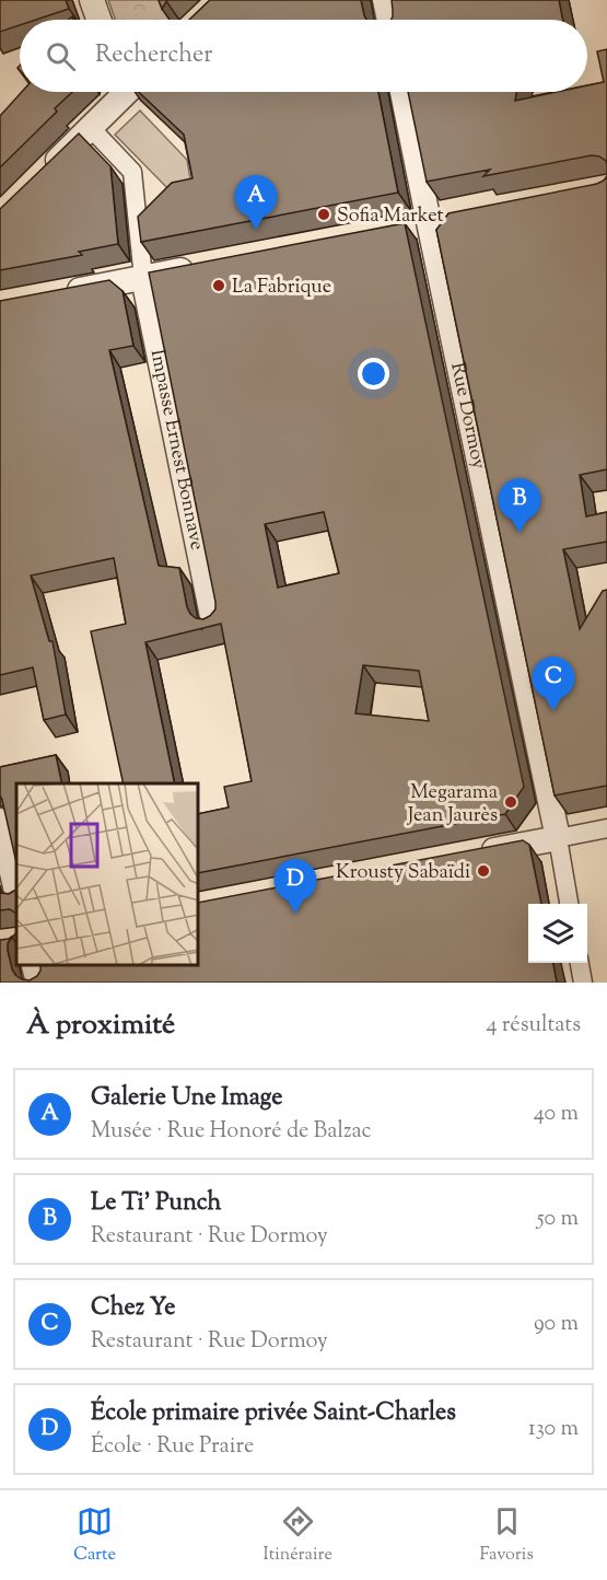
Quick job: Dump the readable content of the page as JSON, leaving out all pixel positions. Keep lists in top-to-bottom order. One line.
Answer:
{"streets":{"street":["Rue Dormoy","Impasse Ernest Bonnave"]},"places":["Sofia Market","La Fabrique","Megarama Jean Jaurès","Krousty Sabaïdi"],"page":{"search":"Rechercher","pins":["A","B","C","D"],"heading":["À proximité","4 résultats"],"list":[{"mark":"A","name":"Galerie Une Image","note":"Musée · Rue Honoré de Balzac","value":"40 m"},{"mark":"B","name":"Le Ti' Punch","note":"Restaurant · Rue Dormoy","value":"50 m"},{"mark":"C","name":"Chez Ye","note":"Restaurant · Rue Dormoy","value":"90 m"},{"mark":"D","name":"École primaire privée Saint-Charles","note":"École · Rue Praire","value":"130 m"}],"nav":["Carte","Itinéraire","Favoris"]}}
